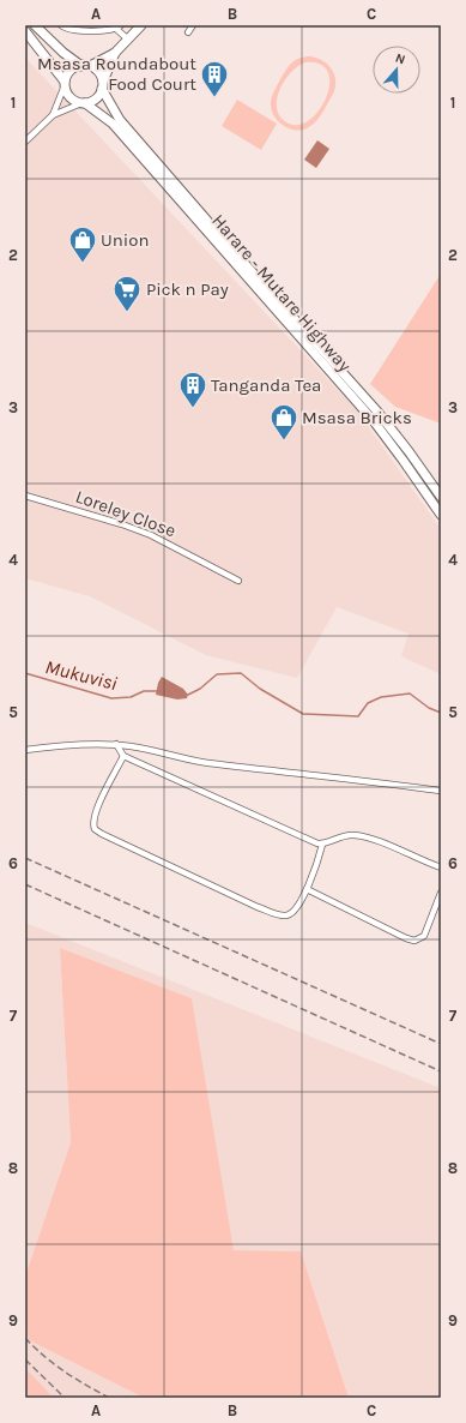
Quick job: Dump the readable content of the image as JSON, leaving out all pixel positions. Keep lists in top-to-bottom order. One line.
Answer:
{"streets":{"main road":["Harare - Mutare Highway"],"street":["Loreley Close"]},"water":["Mukuvisi"],"places":{"building":["Msasa Roundabout Food Court","Tanganda Tea"],"shop":["Union","Msasa Bricks"],"supermarket":["Pick n Pay"]},"north":"top","grid":{"columns":["A","B","C"],"rows":["1","2","3","4","5","6","7","8","9"]}}
